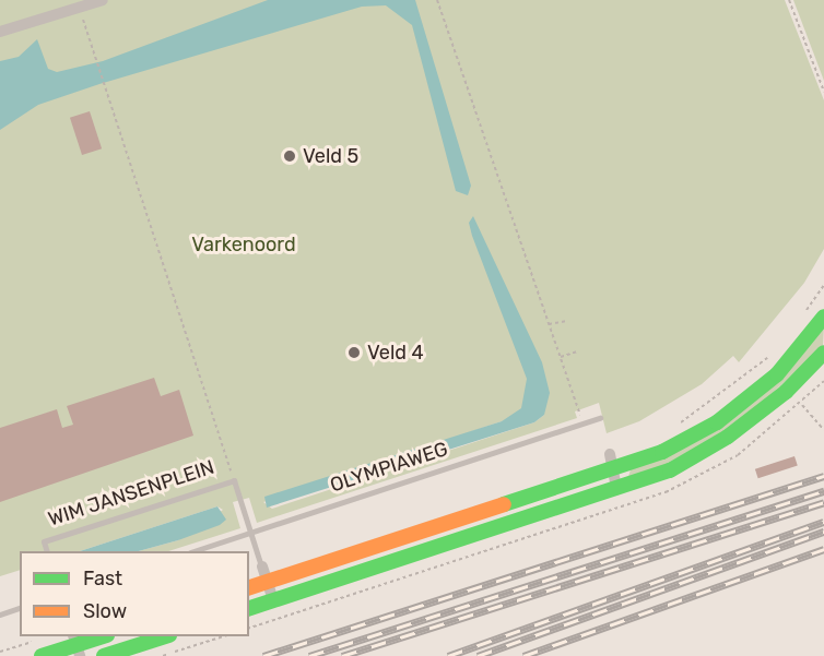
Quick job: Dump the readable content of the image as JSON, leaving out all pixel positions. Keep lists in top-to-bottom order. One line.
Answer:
{"streets":{"street":["WIM JANSENPLEIN"],"lane":["OLYMPIAWEG"]},"crossings":[["OLYMPIAWEG","WIM JANSENPLEIN"]],"parks":["Varkenoord"],"places":["Veld 5","Veld 4"],"legend":["Fast","Slow"]}
